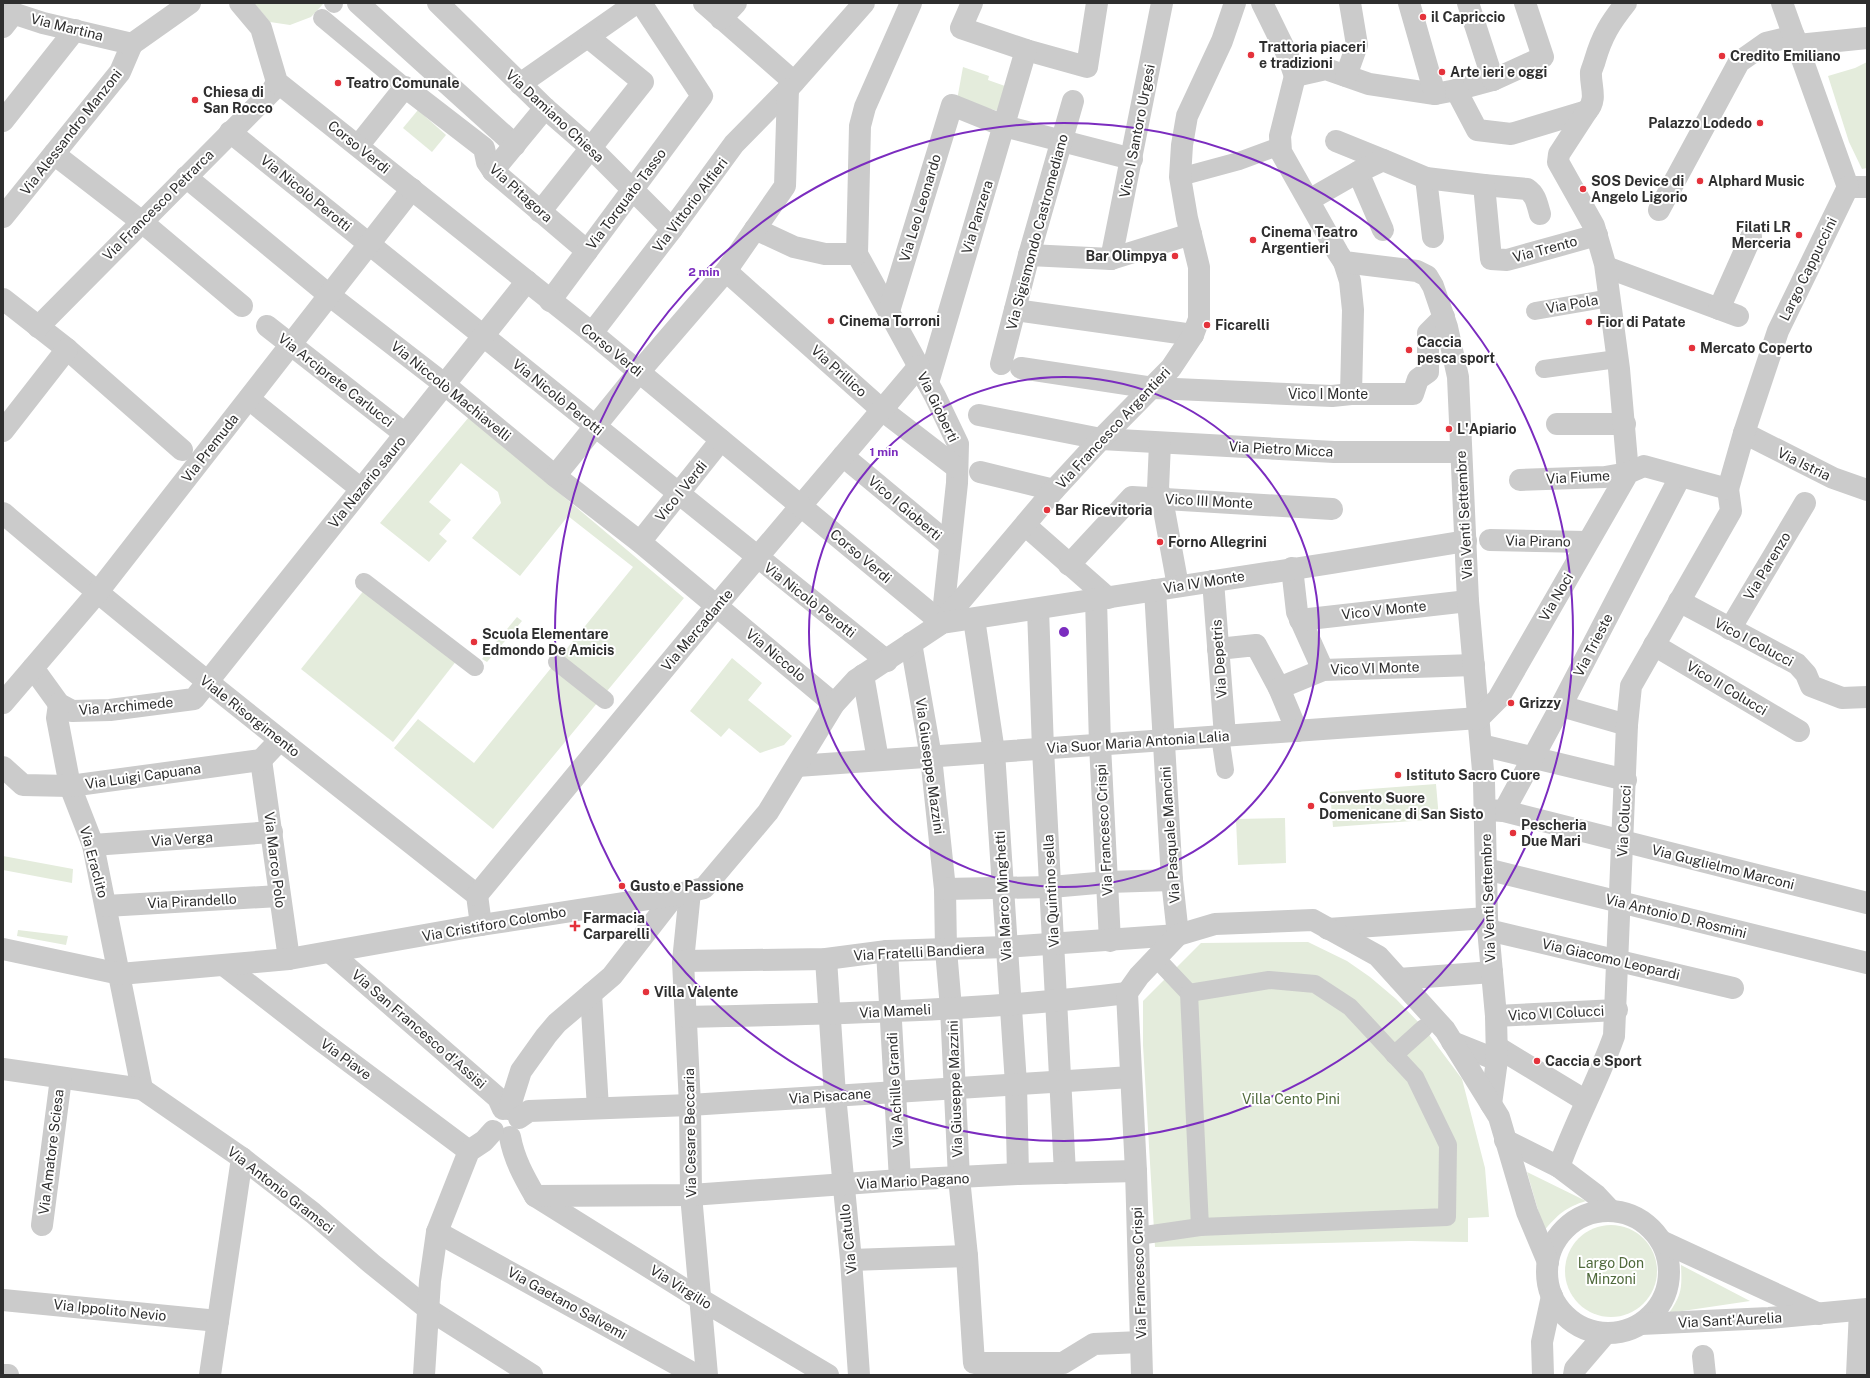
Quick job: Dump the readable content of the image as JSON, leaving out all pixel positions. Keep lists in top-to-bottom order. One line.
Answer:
{"streets":{"street":["Via Martina","Via Damiano Chiesa","Vico I Santoro Urgesi","Via Alessandro Manzoni","Corso Verdi","Via Nicolò Perotti","Via Pitagora","Via Torquato Tasso","Via Francesco Petrarca","Via Vittorio Alfieri","Via Leo Leonardo","Via Panzera","Via Sigismondo Castromediano","Via Trento","Largo Cappuccini","Via Pola","Via Prillico","Via Arciprete Carlucci","Via Niccolò Machiavelli","Vico I Monte","Via Gioberti","Via Francesco Argentieri","Via Premuda","Via Pietro Micca","Via Istria","Via Fiume","Via Nazario sauro","Vico I Verdi","Vico III Monte","Vico I Gioberti","Via Venti Settembre","Via Pirano","Via Parenzo","Via IV Monte","Via Noci","Vico V Monte","Via Mercadante","Vico I Colucci","Via Trieste","Via Niccolo","Via Depetris","Vico VI Monte","Vico II Colucci","Via Archimede","Viale Risorgimento","Via Suor Maria Antonia Lalia","Via Giuseppe Mazzini","Via Luigi Capuana","Via Colucci","Via Francesco Crispi","Via Pasquale Mancini","Via Verga","Via Marco Polo","Via Eraclito","Via Guglielmo Marconi","Via Quintino sella","Via Marco Minghetti","Via Pirandello","Via Antonio D. Rosmini","Via Cristiforo Colombo","Via Fratelli Bandiera","Via Giacomo Leopardi","Via Mameli","Vico VI Colucci","Via San Francesco d'Assisi","Via Piave","Via Achille Grandi","Via Pisacane","Via Cesare Beccaria","Via Amatore Sciesa","Via Mario Pagano","Via Antonio Gramsci","Via Catullo","Via Virgilio","Via Gaetano Salvemi","Via Ippolito Nevio","Via Sant'Aurelia"]},"crossings":[["Via Martina","Via Alessandro Manzoni"],["Via Damiano Chiesa","Via Torquato Tasso"],["Via Damiano Chiesa","Via Vittorio Alfieri"],["Corso Verdi","Via Torquato Tasso"],["Corso Verdi","Via Francesco Petrarca"],["Corso Verdi","Via Vittorio Alfieri"],["Corso Verdi","Via Gioberti"],["Corso Verdi","Via Francesco Argentieri"],["Corso Verdi","Via Premuda"],["Corso Verdi","Via Nazario sauro"],["Corso Verdi","Vico I Verdi"],["Corso Verdi","Via IV Monte"],["Corso Verdi","Via Mercadante"],["Via Nicolò Perotti","Via Francesco Petrarca"],["Via Nicolò Perotti","Via Francesco Argentieri"],["Via Nicolò Perotti","Via Premuda"],["Via Nicolò Perotti","Via Nazario sauro"],["Via Nicolò Perotti","Vico I Verdi"],["Via Nicolò Perotti","Via Mercadante"],["Via Pitagora","Via Torquato Tasso"],["Via Francesco Petrarca","Via Niccolò Machiavelli"],["Via Leo Leonardo","Via Panzera"],["Via Leo Leonardo","Via Gioberti"],["Via Panzera","Via Gioberti"],["Via Panzera","Via Mercadante"],["Via Sigismondo Castromediano","Vico I Monte"],["Largo Cappuccini","Via Istria"],["Largo Cappuccini","Via Fiume"],["Largo Cappuccini","Via Colucci"],["Via Prillico","Via Gioberti"],["Via Prillico","Via Mercadante"],["Via Arciprete Carlucci","Via Premuda"],["Via Arciprete Carlucci","Via Nazario sauro"],["Via Niccolò Machiavelli","Via Premuda"],["Via Niccolò Machiavelli","Via Nazario sauro"],["Via Niccolò Machiavelli","Vico I Verdi"],["Via Niccolò Machiavelli","Via Mercadante"],["Via Niccolò Machiavelli","Via Niccolo"],["Vico I Monte","Via Francesco Argentieri"],["Vico I Monte","Via Venti Settembre"],["Via Gioberti","Via Francesco Argentieri"],["Via Gioberti","Vico I Gioberti"],["Via Gioberti","Via IV Monte"],["Via Gioberti","Via Mercadante"],["Via Francesco Argentieri","Via Pietro Micca"],["Via Francesco Argentieri","Via IV Monte"],["Via Francesco Argentieri","Via Niccolo"],["Via Francesco Argentieri","Via Suor Maria Antonia Lalia"],["Via Francesco Argentieri","Via Giuseppe Mazzini"],["Via Francesco Argentieri","Via Cristiforo Colombo"],["Via Francesco Argentieri","Via San Francesco d'Assisi"],["Via Francesco Argentieri","Via Pisacane"],["Via Francesco Argentieri","Via Cesare Beccaria"],["Via Premuda","Via Archimede"],["Via Premuda","Viale Risorgimento"],["Via Pietro Micca","Via Venti Settembre"],["Via Fiume","Via Noci"],["Via Fiume","Via Trieste"],["Via Fiume","Via Colucci"],["Via Nazario sauro","Via Archimede"],["Via Nazario sauro","Viale Risorgimento"],["Vico I Gioberti","Via Mercadante"],["Via Venti Settembre","Via IV Monte"],["Via Venti Settembre","Via Noci"],["Via Venti Settembre","Vico V Monte"],["Via Venti Settembre","Via Trieste"],["Via Venti Settembre","Vico VI Monte"],["Via Venti Settembre","Via Suor Maria Antonia Lalia"],["Via Venti Settembre","Via Guglielmo Marconi"],["Via Venti Settembre","Via Antonio D. Rosmini"],["Via Venti Settembre","Via Fratelli Bandiera"],["Via Venti Settembre","Via Giacomo Leopardi"],["Via Venti Settembre","Vico VI Colucci"],["Via Pirano","Via Noci"],["Via Parenzo","Vico I Colucci"],["Via IV Monte","Via Depetris"],["Via IV Monte","Via Francesco Crispi"],["Via IV Monte","Via Pasquale Mancini"],["Via IV Monte","Via Quintino sella"],["Via IV Monte","Via Marco Minghetti"],["Via Noci","Via Suor Maria Antonia Lalia"],["Via Mercadante","Via Niccolo"],["Via Mercadante","Viale Risorgimento"],["Vico I Colucci","Via Colucci"],["Via Trieste","Via Guglielmo Marconi"],["Via Depetris","Via Suor Maria Antonia Lalia"],["Vico II Colucci","Via Colucci"],["Via Archimede","Viale Risorgimento"],["Via Archimede","Via Eraclito"],["Via Suor Maria Antonia Lalia","Via Giuseppe Mazzini"],["Via Suor Maria Antonia Lalia","Via Francesco Crispi"],["Via Suor Maria Antonia Lalia","Via Pasquale Mancini"],["Via Suor Maria Antonia Lalia","Via Quintino sella"],["Via Suor Maria Antonia Lalia","Via Marco Minghetti"],["Via Giuseppe Mazzini","Via Francesco Crispi"],["Via Giuseppe Mazzini","Via Fratelli Bandiera"],["Via Giuseppe Mazzini","Via Mameli"],["Via Giuseppe Mazzini","Via Pisacane"],["Via Giuseppe Mazzini","Via Mario Pagano"],["Via Luigi Capuana","Via Marco Polo"],["Via Luigi Capuana","Via Eraclito"],["Via Colucci","Via Guglielmo Marconi"],["Via Colucci","Via Antonio D. Rosmini"],["Via Colucci","Via Giacomo Leopardi"],["Via Colucci","Vico VI Colucci"],["Via Francesco Crispi","Via Fratelli Bandiera"],["Via Francesco Crispi","Via Mameli"],["Via Francesco Crispi","Via Pisacane"],["Via Francesco Crispi","Via Mario Pagano"],["Via Pasquale Mancini","Via Fratelli Bandiera"],["Via Verga","Via Marco Polo"],["Via Verga","Via Eraclito"],["Via Marco Polo","Via Pirandello"],["Via Marco Polo","Via Cristiforo Colombo"],["Via Eraclito","Via Pirandello"],["Via Eraclito","Via Cristiforo Colombo"],["Via Eraclito","Via Antonio Gramsci"],["Via Quintino sella","Via Fratelli Bandiera"],["Via Quintino sella","Via Mameli"],["Via Quintino sella","Via Pisacane"],["Via Quintino sella","Via Mario Pagano"],["Via Marco Minghetti","Via Fratelli Bandiera"],["Via Marco Minghetti","Via Mameli"],["Via Marco Minghetti","Via Pisacane"],["Via Marco Minghetti","Via Mario Pagano"],["Via Cristiforo Colombo","Via San Francesco d'Assisi"],["Via Cristiforo Colombo","Via Piave"],["Via Cristiforo Colombo","Via Cesare Beccaria"],["Via Fratelli Bandiera","Via Giacomo Leopardi"],["Via Fratelli Bandiera","Via Achille Grandi"],["Via Fratelli Bandiera","Via Cesare Beccaria"],["Via Fratelli Bandiera","Via Catullo"],["Via Fratelli Bandiera","Via Sant'Aurelia"],["Via Mameli","Via Achille Grandi"],["Via Mameli","Via Cesare Beccaria"],["Via Mameli","Via Catullo"],["Via San Francesco d'Assisi","Via Pisacane"],["Via Achille Grandi","Via Pisacane"],["Via Achille Grandi","Via Mario Pagano"],["Via Pisacane","Via Cesare Beccaria"],["Via Pisacane","Via Catullo"],["Via Cesare Beccaria","Via Mario Pagano"],["Via Cesare Beccaria","Via Virgilio"],["Via Amatore Sciesa","Via Antonio Gramsci"],["Via Mario Pagano","Via Catullo"],["Via Mario Pagano","Via Virgilio"]],"parks":["Villa Cento Pini","Largo Don Minzoni"],"places":{"other":["il Capriccio","Trattoria piaceri e tradizioni","Credito Emiliano","Arte ieri e oggi","Teatro Comunale","Chiesa di San Rocco","Palazzo Lodedo","Alphard Music","SOS Device di Angelo Ligorio","Filati LR Merceria","Cinema Teatro Argentieri","Bar Olimpya","Cinema Torroni","Fior di Patate","Ficarelli","Mercato Coperto","Caccia pesca sport","L'Apiario","Bar Ricevitoria","Forno Allegrini","Scuola Elementare Edmondo De Amicis","Grizzy","Istituto Sacro Cuore","Convento Suore Domenicane di San Sisto","Pescheria Due Mari","Gusto e Passione","Villa Valente","Caccia e Sport"],"health":["Farmacia Carparelli"]},"rings":["2 min","1 min"]}
